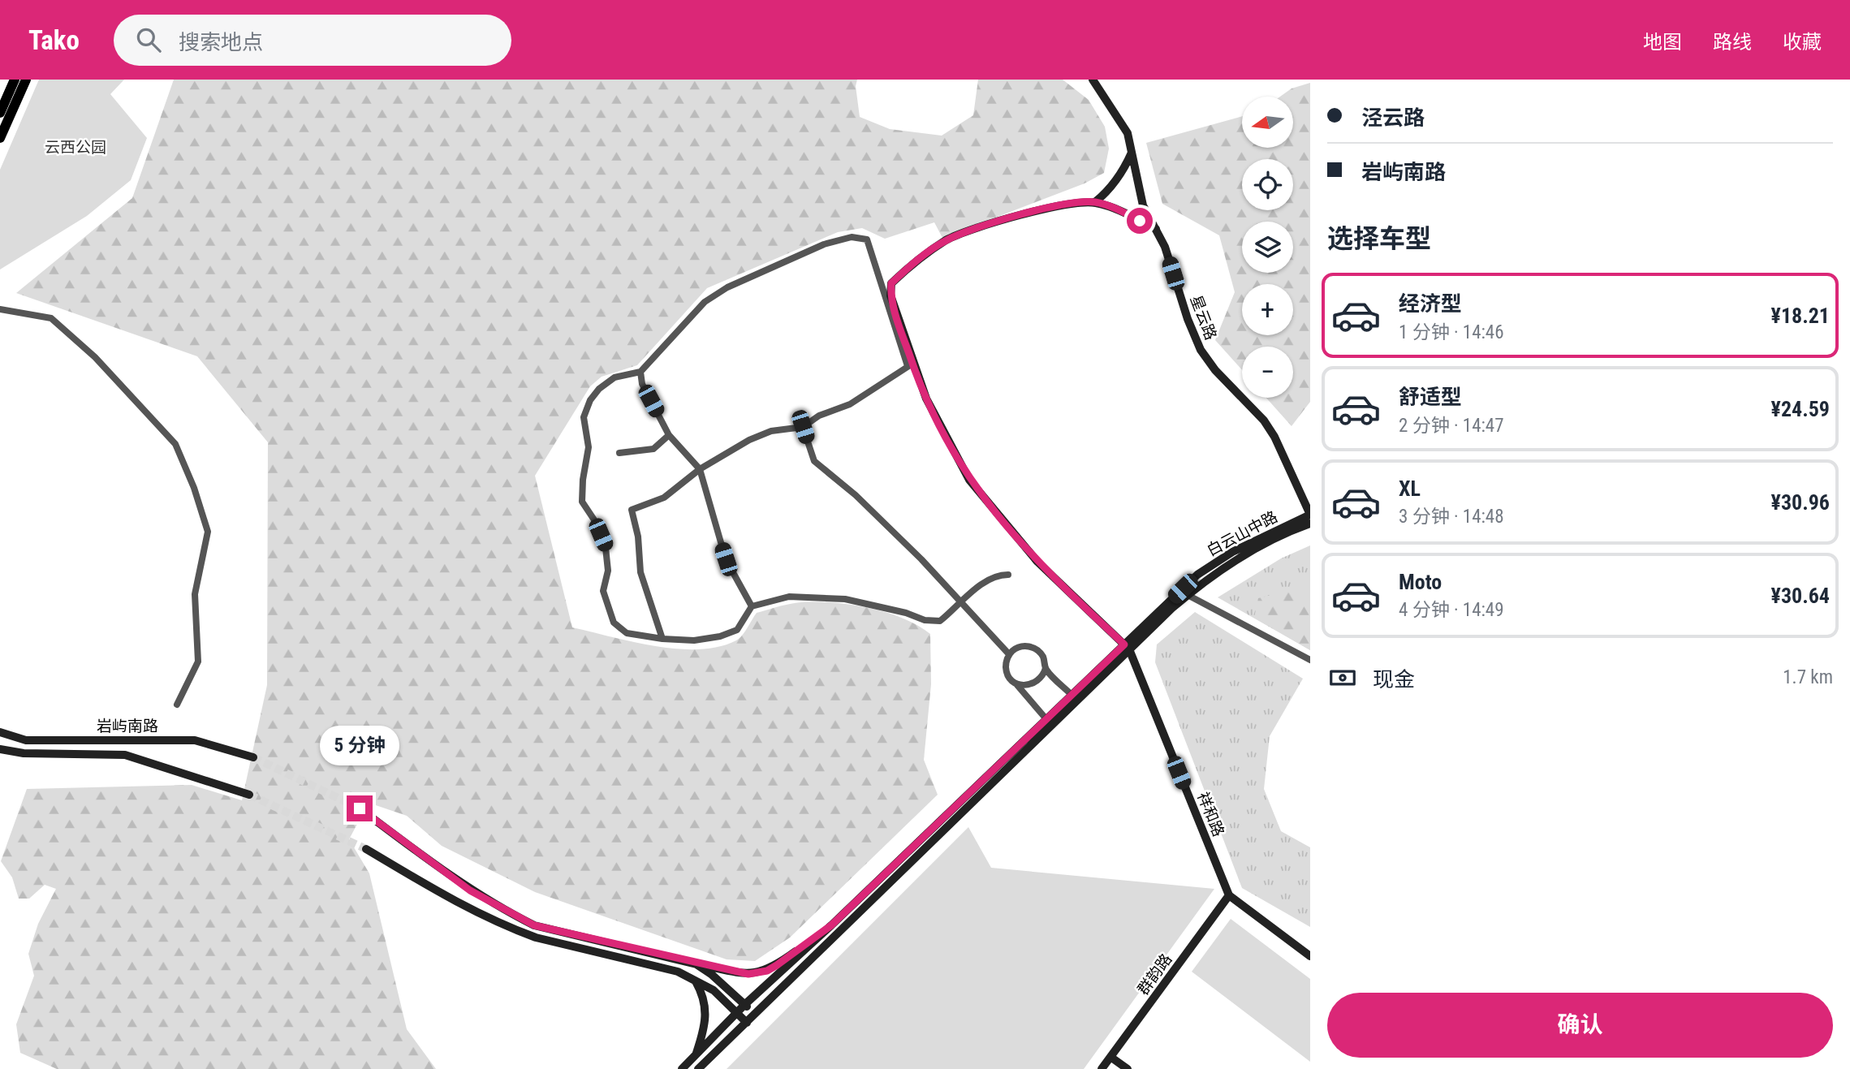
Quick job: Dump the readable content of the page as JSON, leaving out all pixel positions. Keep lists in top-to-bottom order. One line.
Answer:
{"streets":{"main road":["星云路","白云山中路","岩屿南路","祥和路","群韵路"]},"crossings":[["星云路","白云山中路"],["白云山中路","祥和路"],["祥和路","群韵路"]],"parks":["云西公园"],"north":"left","page":{"header":"Tako","search":"搜索地点","nav":["地图","路线","收藏"],"banner":["泾云路","岩屿南路"],"map_buttons":["+","−"],"heading":"选择车型","list":[{"name":"经济型","note":"1 分钟 · 14:46","value":"¥18.21"},{"name":"舒适型","note":"2 分钟 · 14:47","value":"¥24.59"},{"name":"XL","note":"3 分钟 · 14:48","value":"¥30.96"},{"name":"Moto","note":"4 分钟 · 14:49","value":"¥30.64"}],"pay":["现金","1.7 km"],"bubble":"5 分钟","buttons":"确认"}}
